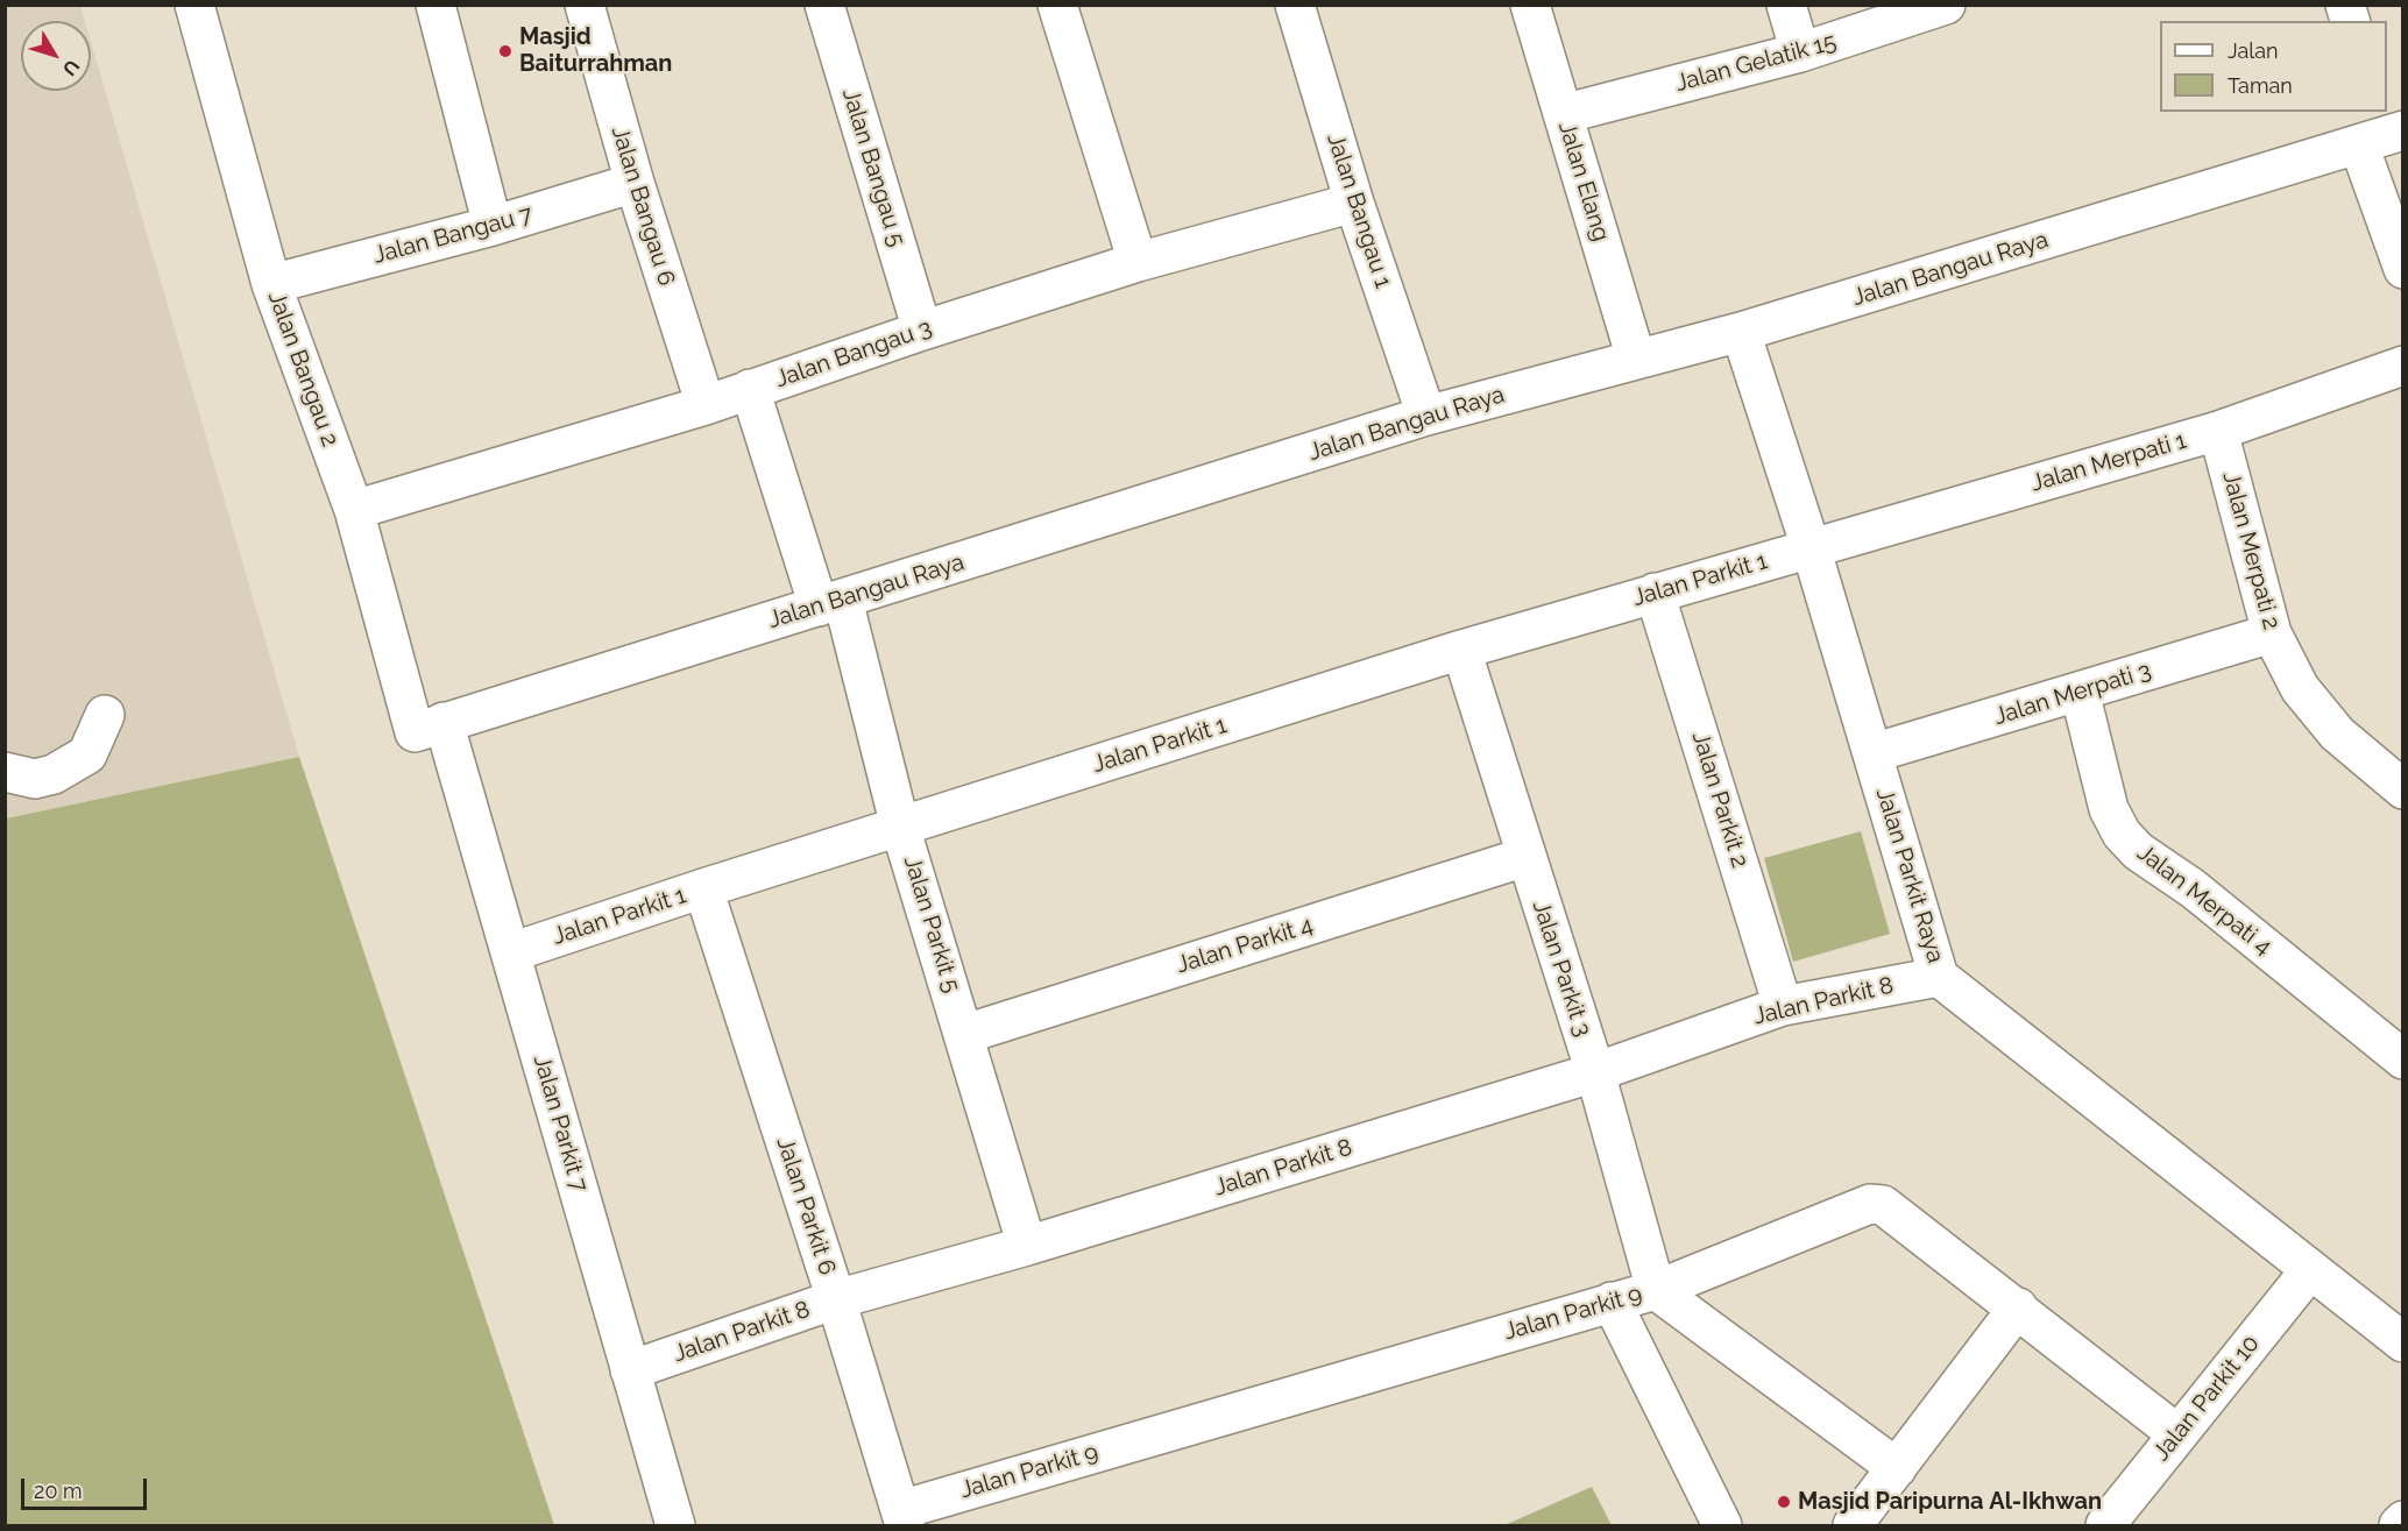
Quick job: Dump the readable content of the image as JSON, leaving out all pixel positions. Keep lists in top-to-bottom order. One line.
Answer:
{"streets":{"street":["Jalan Gelatik 15","Jalan Bangau 5","Jalan Elang","Jalan Bangau 6","Jalan Bangau 1","Jalan Bangau 7","Jalan Bangau Raya","Jalan Bangau 3","Jalan Bangau 2","Jalan Merpati 1","Jalan Merpati 2","Jalan Parkit 1","Jalan Merpati 3","Jalan Parkit 2","Jalan Parkit Raya","Jalan Merpati 4","Jalan Parkit 5","Jalan Parkit 4","Jalan Parkit 3","Jalan Parkit 8","Jalan Parkit 7","Jalan Parkit 6","Jalan Parkit 9","Jalan Parkit 10"]},"crossings":[["Jalan Gelatik 15","Jalan Elang"],["Jalan Bangau 5","Jalan Bangau 3"],["Jalan Elang","Jalan Bangau Raya"],["Jalan Bangau 6","Jalan Bangau 7"],["Jalan Bangau 6","Jalan Bangau 3"],["Jalan Bangau 1","Jalan Bangau Raya"],["Jalan Bangau 1","Jalan Bangau 3"],["Jalan Bangau 7","Jalan Bangau 2"],["Jalan Bangau Raya","Jalan Bangau 2"],["Jalan Bangau Raya","Jalan Parkit Raya"],["Jalan Bangau Raya","Jalan Parkit 5"],["Jalan Bangau Raya","Jalan Parkit 7"],["Jalan Bangau 3","Jalan Bangau 2"],["Jalan Bangau 2","Jalan Parkit 7"],["Jalan Merpati 1","Jalan Merpati 2"],["Jalan Merpati 1","Jalan Parkit 1"],["Jalan Merpati 1","Jalan Parkit Raya"],["Jalan Merpati 2","Jalan Merpati 3"],["Jalan Parkit 1","Jalan Parkit 2"],["Jalan Parkit 1","Jalan Parkit Raya"],["Jalan Parkit 1","Jalan Parkit 5"],["Jalan Parkit 1","Jalan Parkit 3"],["Jalan Parkit 1","Jalan Parkit 7"],["Jalan Parkit 1","Jalan Parkit 6"],["Jalan Merpati 3","Jalan Parkit Raya"],["Jalan Merpati 3","Jalan Merpati 4"],["Jalan Parkit 2","Jalan Parkit 8"],["Jalan Parkit Raya","Jalan Parkit 8"],["Jalan Parkit Raya","Jalan Parkit 10"],["Jalan Parkit 5","Jalan Parkit 4"],["Jalan Parkit 5","Jalan Parkit 8"],["Jalan Parkit 4","Jalan Parkit 3"],["Jalan Parkit 3","Jalan Parkit 8"],["Jalan Parkit 3","Jalan Parkit 9"],["Jalan Parkit 8","Jalan Parkit 7"],["Jalan Parkit 8","Jalan Parkit 6"],["Jalan Parkit 6","Jalan Parkit 9"],["Jalan Parkit 9","Jalan Parkit 10"]],"places":["Masjid Baiturrahman","Masjid Paripurna Al-Ikhwan"],"legend":["Jalan","Taman"],"scale_bar":"20 m","north":"bottom right"}
